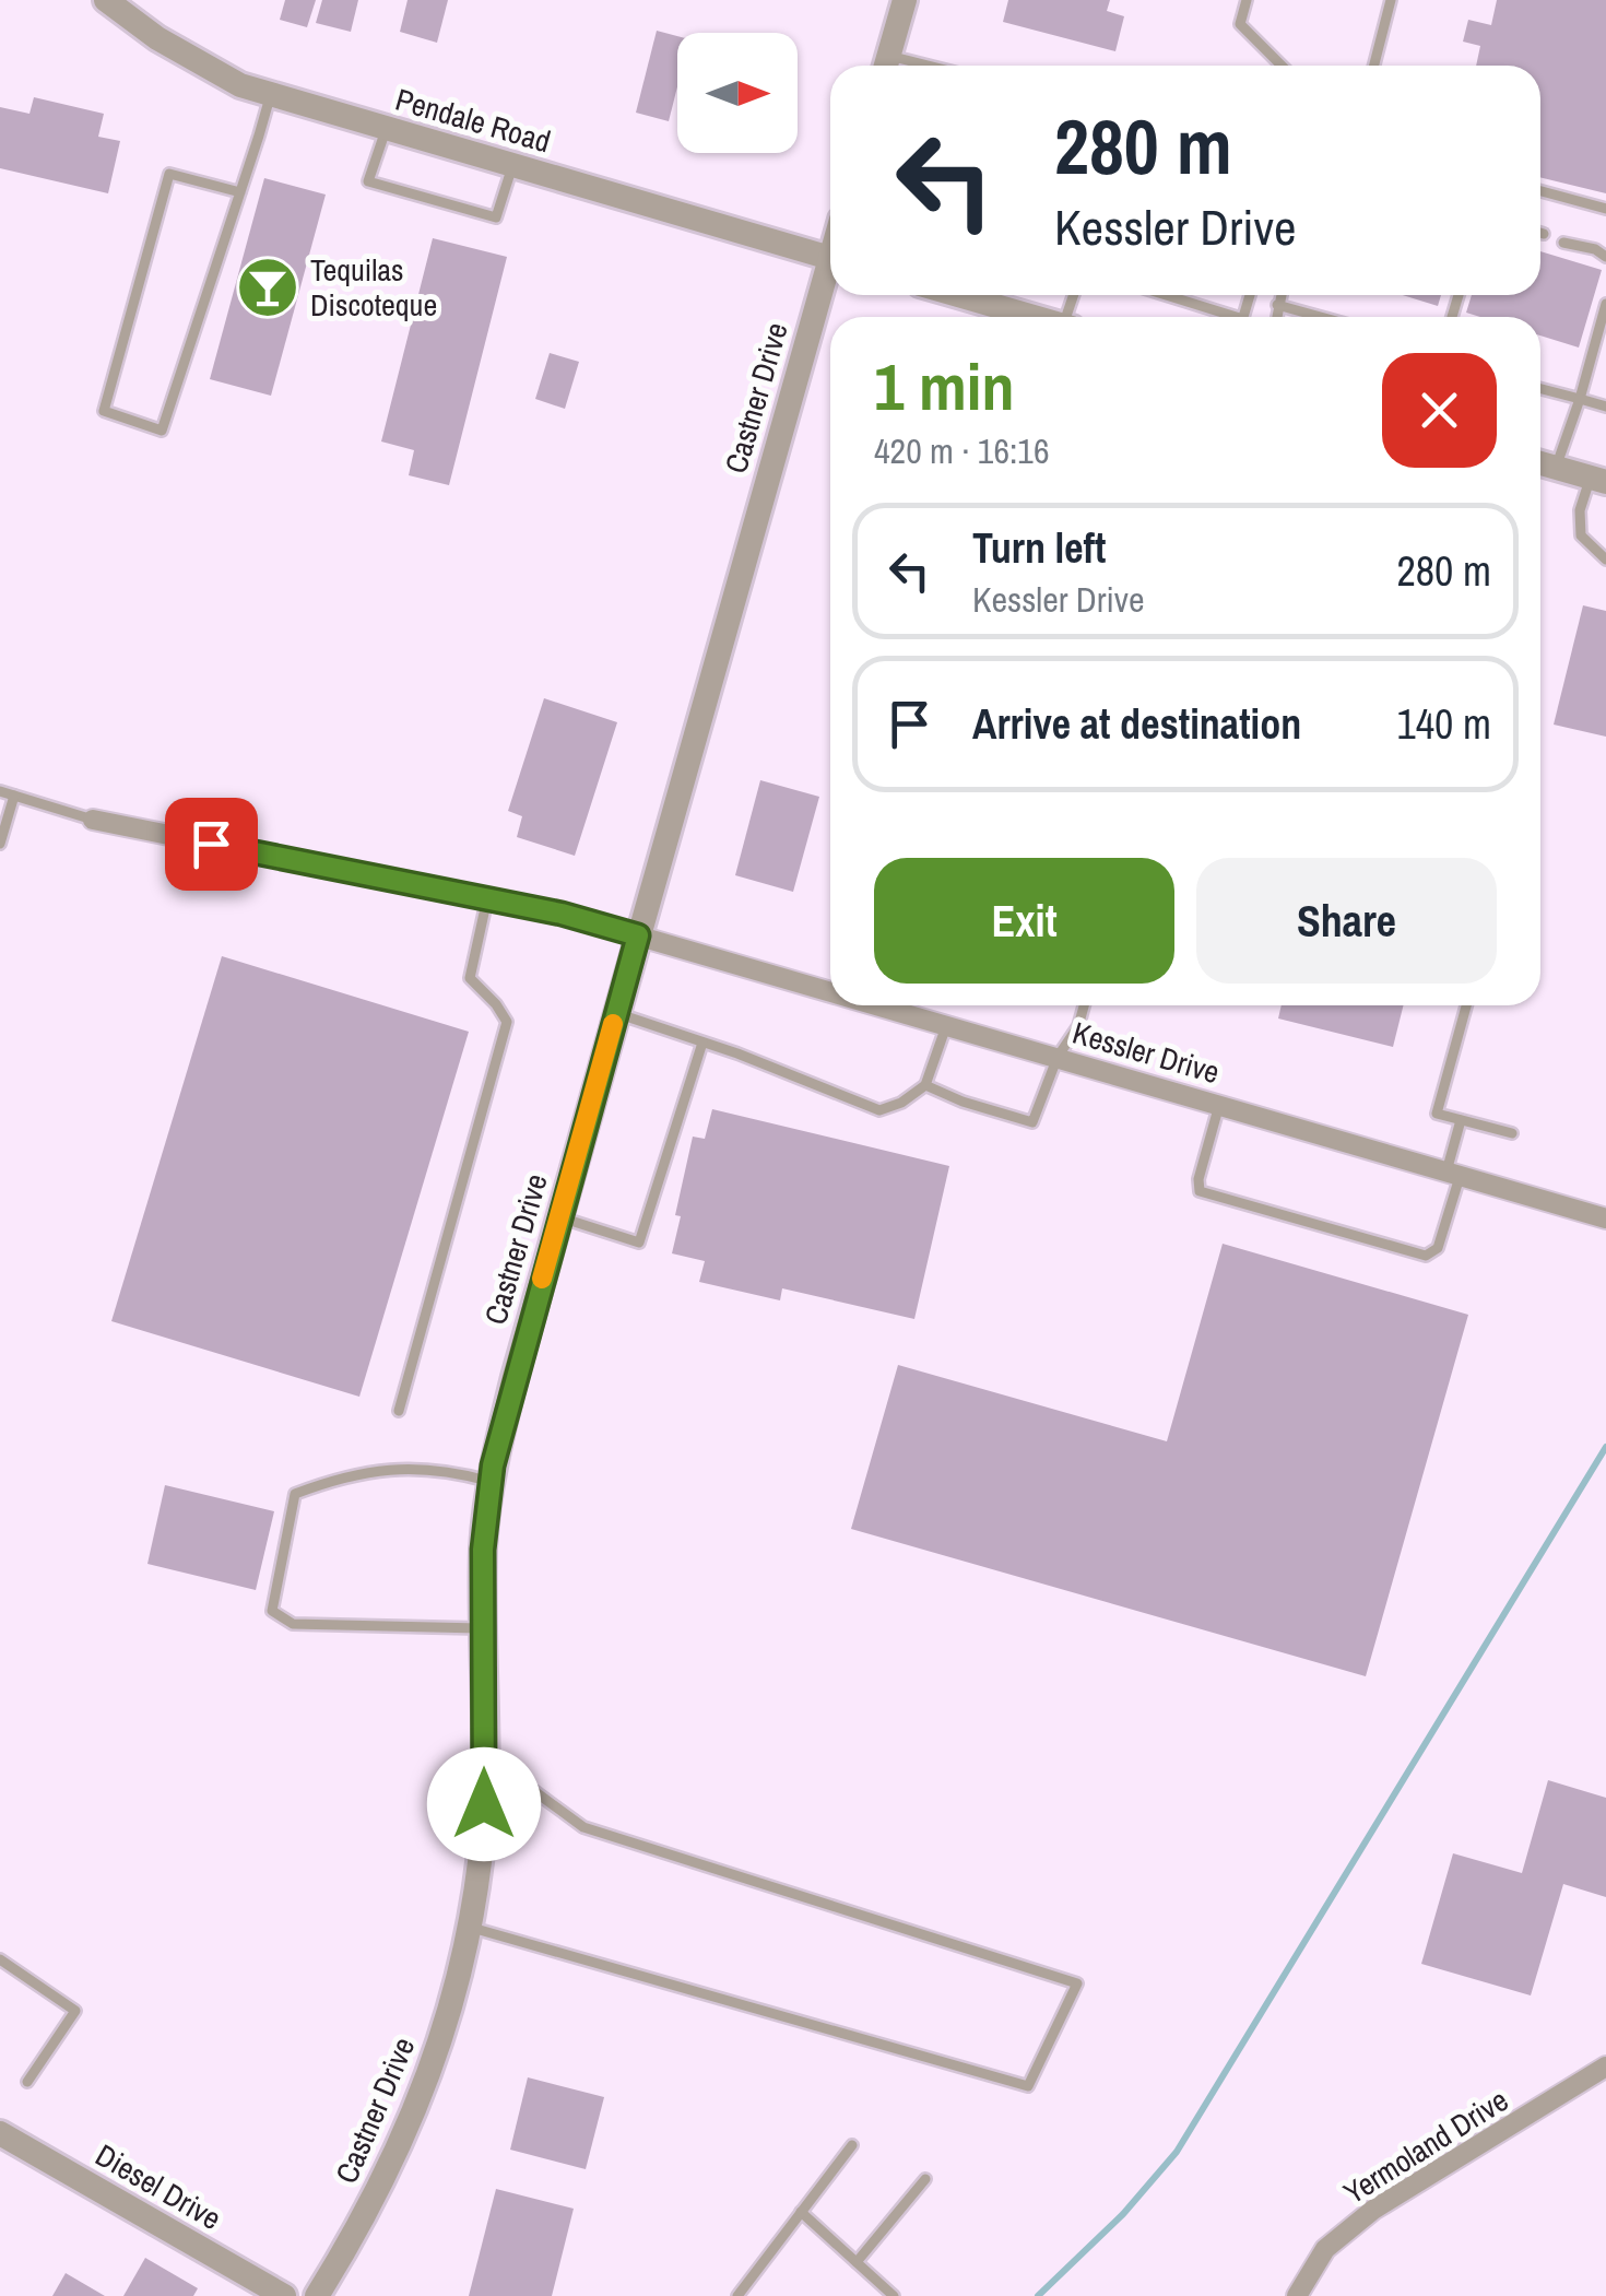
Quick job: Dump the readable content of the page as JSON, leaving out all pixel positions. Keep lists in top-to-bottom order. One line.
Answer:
{"streets":{"street":["Pendale Road","Castner Drive","Kessler Drive","Yermoland Drive","Diesel Drive"]},"crossings":[["Castner Drive","Kessler Drive"]],"places":{"bar":["Tequilas Discoteque"]},"north":"right","page":{"turn":["280 m","Kessler Drive"],"heading":["1 min","420 m · 16:16"],"list":[{"name":"Turn left","note":"Kessler Drive","value":"280 m"},{"name":"Arrive at destination","value":"140 m"}],"buttons":["Exit","Share"]}}
